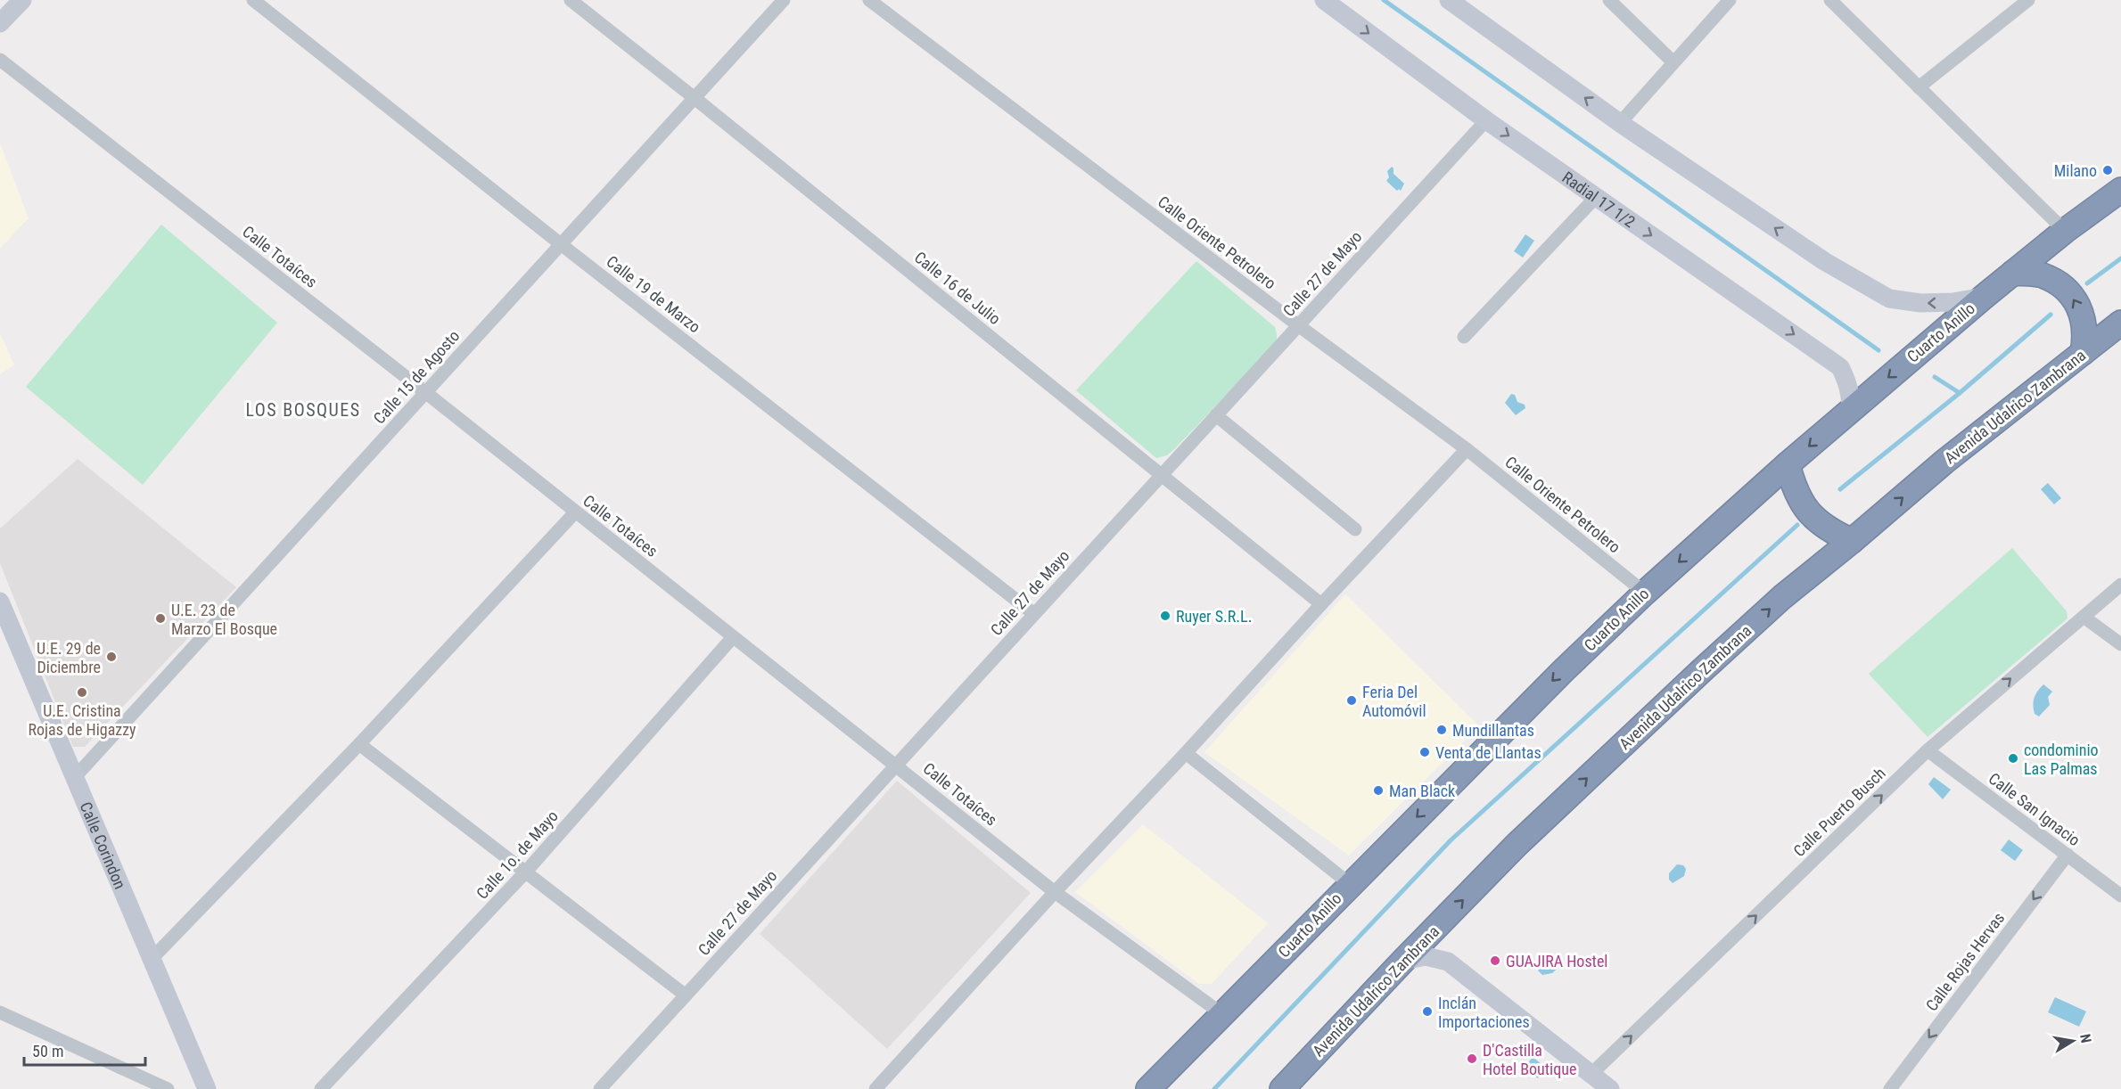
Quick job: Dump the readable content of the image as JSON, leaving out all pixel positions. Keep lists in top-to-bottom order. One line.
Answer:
{"streets":{"highway":["Cuarto Anillo","Avenida Udalrico Zambrana"],"main road":["Radial 17 1/2","Calle Corindon"],"street":["Calle Oriente Petrolero","Calle Totaíces","Calle 27 de Mayo","Calle 16 de Julio","Calle 19 de Marzo","Calle 15 de Agosto","Calle San Ignacio","Calle Puerto Busch","Calle 1o. de Mayo","Calle Rojas Hervas"]},"crossings":[["Radial 17 1/2","Calle 27 de Mayo"],["Radial 17 1/2","Cuarto Anillo"],["Calle Oriente Petrolero","Calle 27 de Mayo"],["Calle Oriente Petrolero","Cuarto Anillo"],["Calle Totaíces","Calle 27 de Mayo"],["Calle Totaíces","Cuarto Anillo"],["Calle Totaíces","Calle 15 de Agosto"],["Calle Totaíces","Calle 1o. de Mayo"],["Calle 27 de Mayo","Calle 16 de Julio"],["Calle 27 de Mayo","Calle 19 de Marzo"],["Calle 16 de Julio","Calle 15 de Agosto"],["Calle 19 de Marzo","Calle 15 de Agosto"],["Calle 15 de Agosto","Calle Corindon"],["Calle San Ignacio","Calle Puerto Busch"],["Calle San Ignacio","Calle Rojas Hervas"]],"one_way":["Cuarto Anillo","Avenida Udalrico Zambrana","Calle Puerto Busch","Calle Rojas Hervas"],"districts":["LOS BOSQUES"],"places":["Milano","Ruyer S.R.L.","U.E. 23 de Marzo El Bosque","U.E. 29 de Diciembre","U.E. Cristina Rojas de Higazzy","Feria Del Automóvil","Mundillantas","Venta de Llantas","condominio Las Palmas","Man Black","GUAJIRA Hostel","Inclán Importaciones","D'Castilla Hotel Boutique"],"scale_bar":"50 m","north":"right"}
